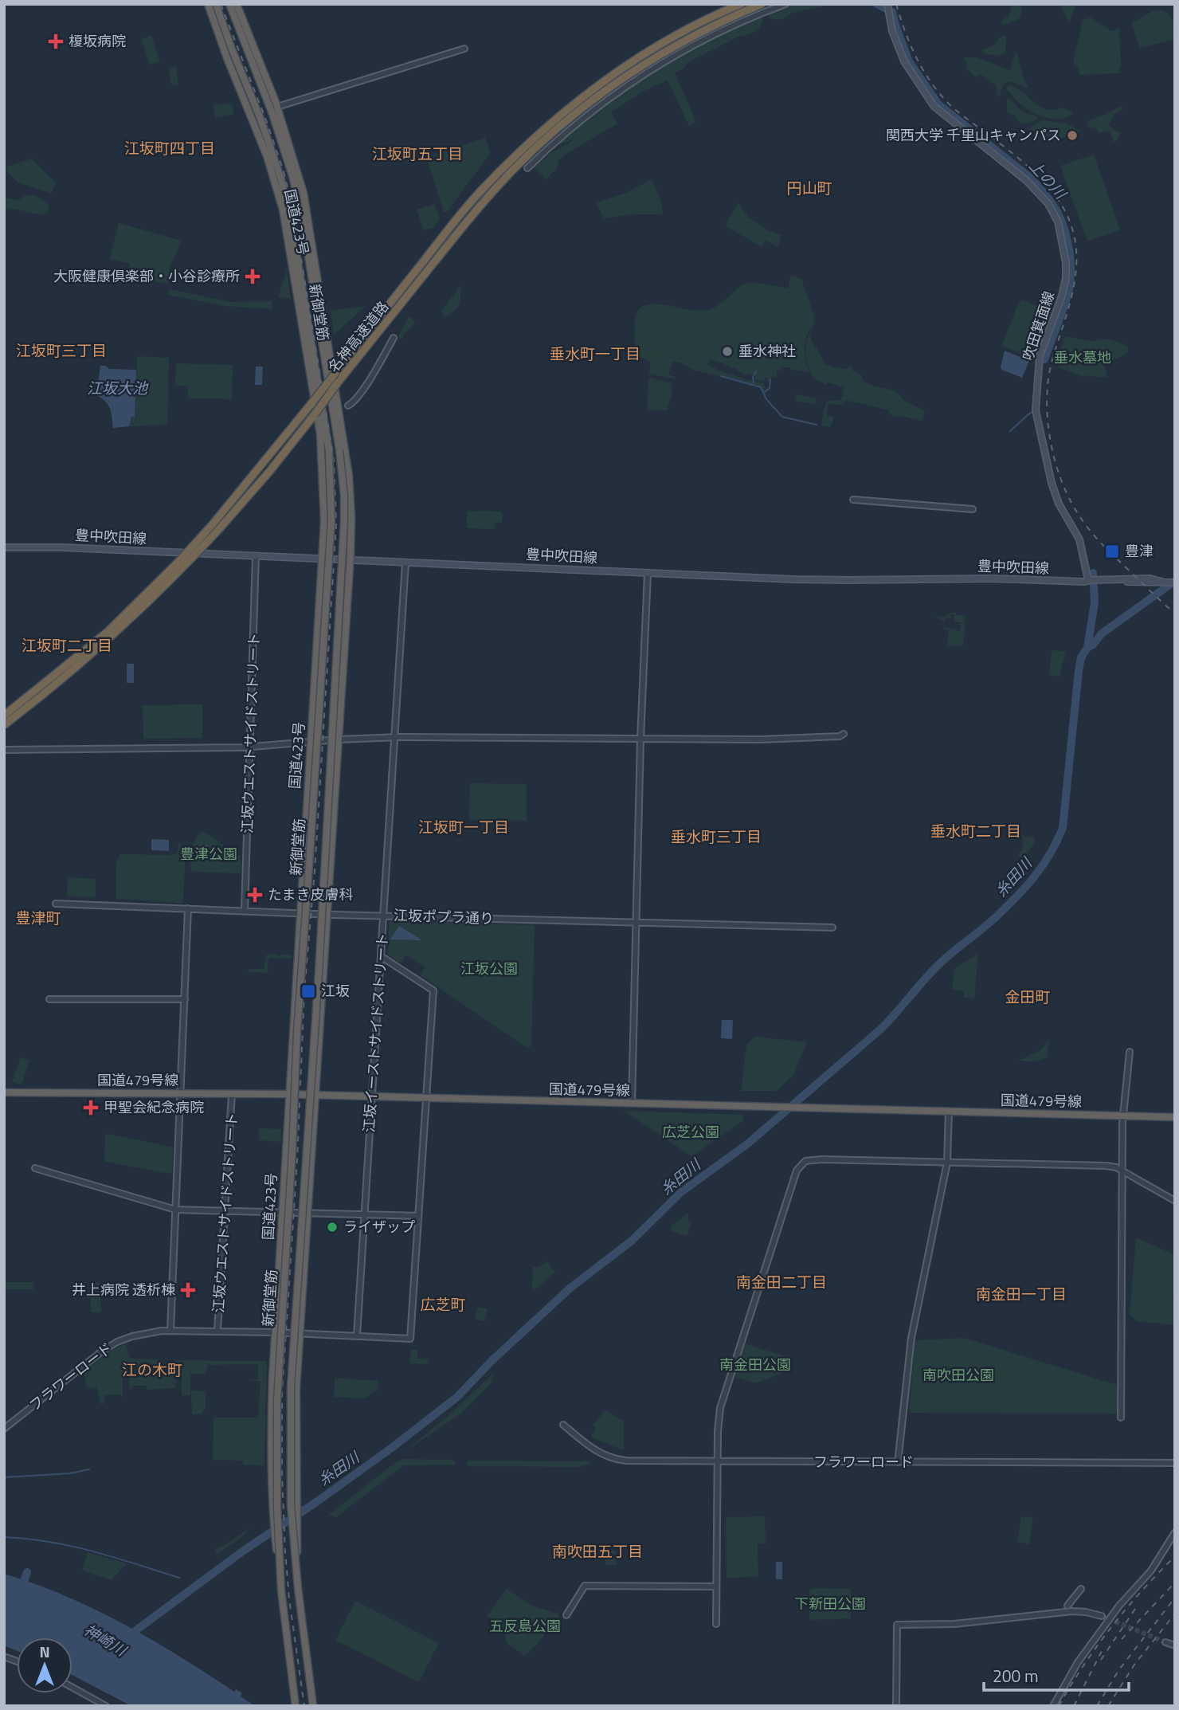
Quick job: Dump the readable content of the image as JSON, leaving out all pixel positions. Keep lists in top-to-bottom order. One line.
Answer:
{"streets":{"highway":["国道423号","新御堂筋","名神高速道路","国道479号線"],"main road":["吹田箕面線","豊中吹田線"],"street":["江坂ウエストサイドストリート","江坂ポプラ通り","江坂イーストサイドストリート","フラワーロード"]},"crossings":[["国道423号","新御堂筋"],["国道423号","豊中吹田線"],["国道423号","江坂ポプラ通り"],["国道423号","国道479号線"],["国道423号","フラワーロード"],["吹田箕面線","豊中吹田線"],["豊中吹田線","江坂ウエストサイドストリート"],["豊中吹田線","江坂イーストサイドストリート"],["江坂ウエストサイドストリート","江坂ポプラ通り"],["江坂ウエストサイドストリート","国道479号線"],["江坂ウエストサイドストリート","フラワーロード"],["江坂ポプラ通り","江坂イーストサイドストリート"],["江坂イーストサイドストリート","国道479号線"],["江坂イーストサイドストリート","フラワーロード"]],"districts":["江坂町四丁目","江坂町五丁目","円山町","江坂町三丁目","垂水町一丁目","江坂町二丁目","江坂町一丁目","垂水町二丁目","垂水町三丁目","豊津町","金田町","南金田二丁目","南金田一丁目","広芝町","江の木町","南吹田五丁目"],"water":["上の川","江坂大池","糸田川","神崎川"],"parks":["垂水墓地","豊津公園","江坂公園","広芝公園","南金田公園","南吹田公園","下新田公園","五反島公園"],"places":{"health":["榎坂病院","大阪健康倶楽部・小谷診療所","たまき皮膚科","甲聖会紀念病院","井上病院 透析棟"],"other":["関西大学 千里山キャンパス","垂水神社","ライザップ"],"transit":["豊津","江坂"]},"scale_bar":"200 m","north":"top"}
